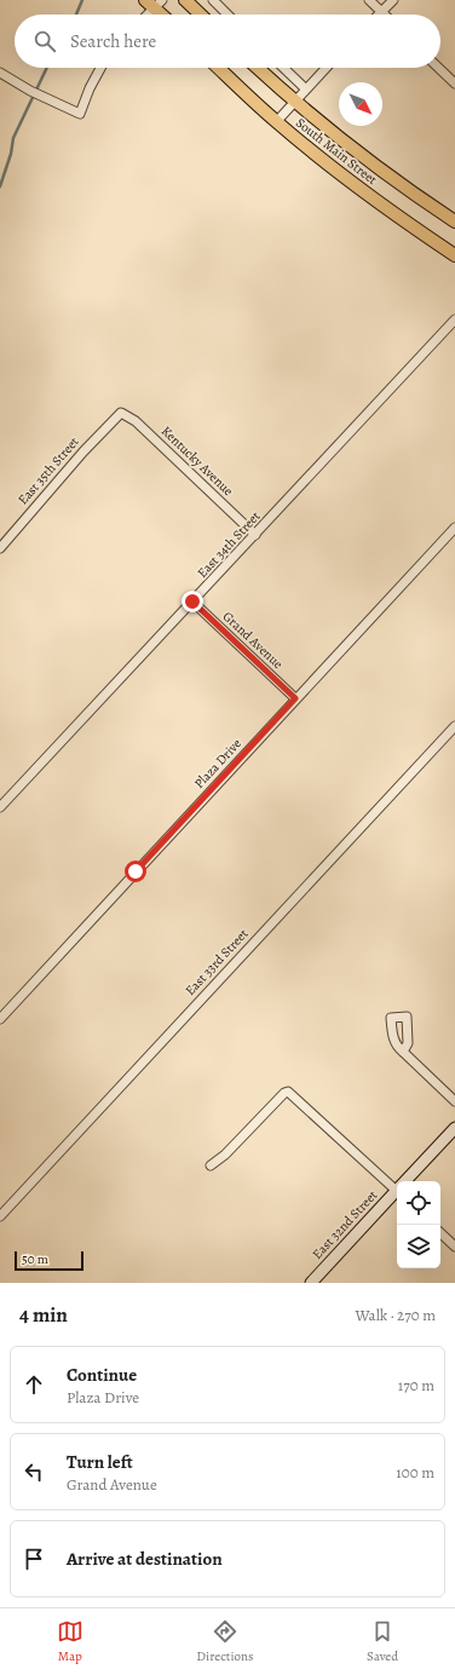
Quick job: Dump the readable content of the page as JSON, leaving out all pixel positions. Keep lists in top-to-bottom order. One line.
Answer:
{"streets":{"main road":["South Main Street","East 32nd Street"],"street":["Kentucky Avenue","East 35th Street","East 34th Street","Grand Avenue","Plaza Drive","East 33rd Street"]},"crossings":[["Kentucky Avenue","East 35th Street"],["Kentucky Avenue","East 34th Street"],["East 34th Street","Grand Avenue"],["Grand Avenue","Plaza Drive"]],"scale_bar":"50 m","north":"bottom right","page":{"search":"Search here","scale":"50 m","heading":["4 min","Walk · 270 m"],"list":[["Continue","Plaza Drive","170 m"],["Turn left","Grand Avenue","100 m"],"Arrive at destination"],"nav":["Map","Directions","Saved"]}}
